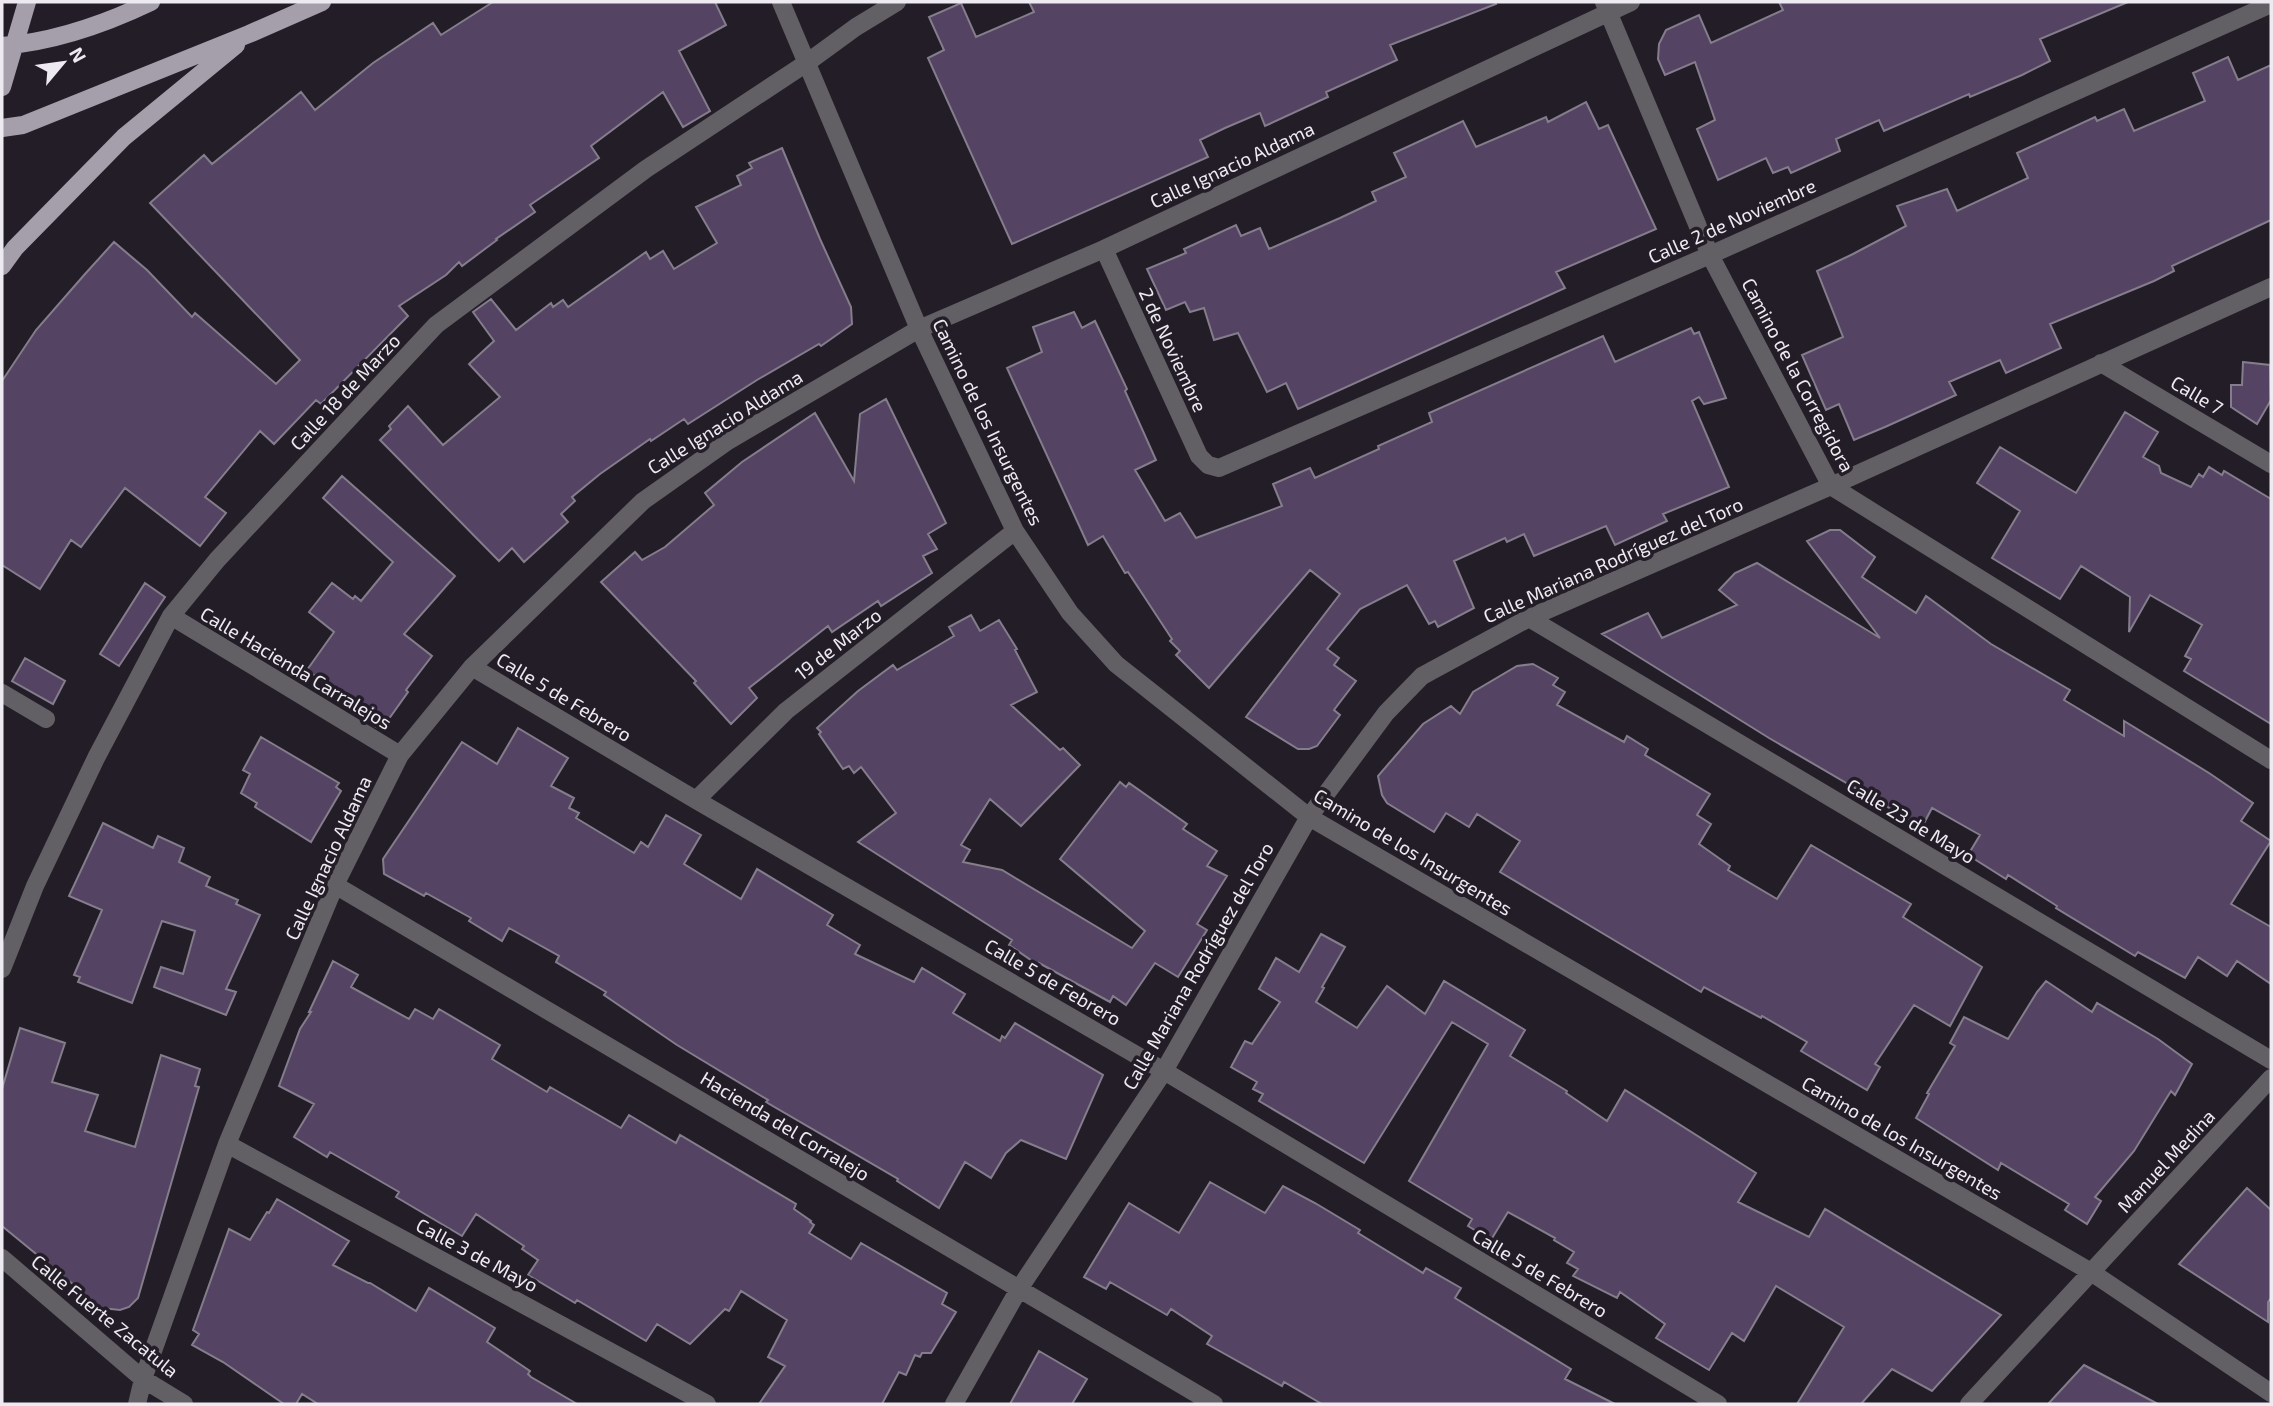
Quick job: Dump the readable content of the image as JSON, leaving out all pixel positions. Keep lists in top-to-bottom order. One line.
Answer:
{"streets":{"street":["Calle Ignacio Aldama","Calle 2 de Noviembre","2 de Noviembre","Camino de la Corregidora","Calle 18 de Marzo","Calle 7","Camino de los Insurgentes","Calle Mariana Rodríguez del Toro","19 de Marzo","Calle Hacienda Carralejos","Calle 5 de Febrero","Calle 23 de Mayo","Hacienda del Corralejo","Manuel Medina","Calle 3 de Mayo","Calle Fuerte Zacatula"]},"crossings":[["Calle Ignacio Aldama","2 de Noviembre"],["Calle Ignacio Aldama","Camino de la Corregidora"],["Calle Ignacio Aldama","Camino de los Insurgentes"],["Calle Ignacio Aldama","Calle Hacienda Carralejos"],["Calle Ignacio Aldama","Calle 5 de Febrero"],["Calle Ignacio Aldama","Hacienda del Corralejo"],["Calle Ignacio Aldama","Calle 3 de Mayo"],["Calle Ignacio Aldama","Calle Fuerte Zacatula"],["Calle 2 de Noviembre","2 de Noviembre"],["Calle 2 de Noviembre","Camino de la Corregidora"],["Camino de la Corregidora","Calle Mariana Rodríguez del Toro"],["Calle 18 de Marzo","Camino de los Insurgentes"],["Calle 18 de Marzo","Calle Hacienda Carralejos"],["Calle 7","Calle Mariana Rodríguez del Toro"],["Camino de los Insurgentes","Calle Mariana Rodríguez del Toro"],["Camino de los Insurgentes","19 de Marzo"],["Camino de los Insurgentes","Manuel Medina"],["Calle Mariana Rodríguez del Toro","Calle 5 de Febrero"],["Calle Mariana Rodríguez del Toro","Calle 23 de Mayo"],["Calle Mariana Rodríguez del Toro","Hacienda del Corralejo"],["19 de Marzo","Calle 5 de Febrero"]],"north":"top right"}
